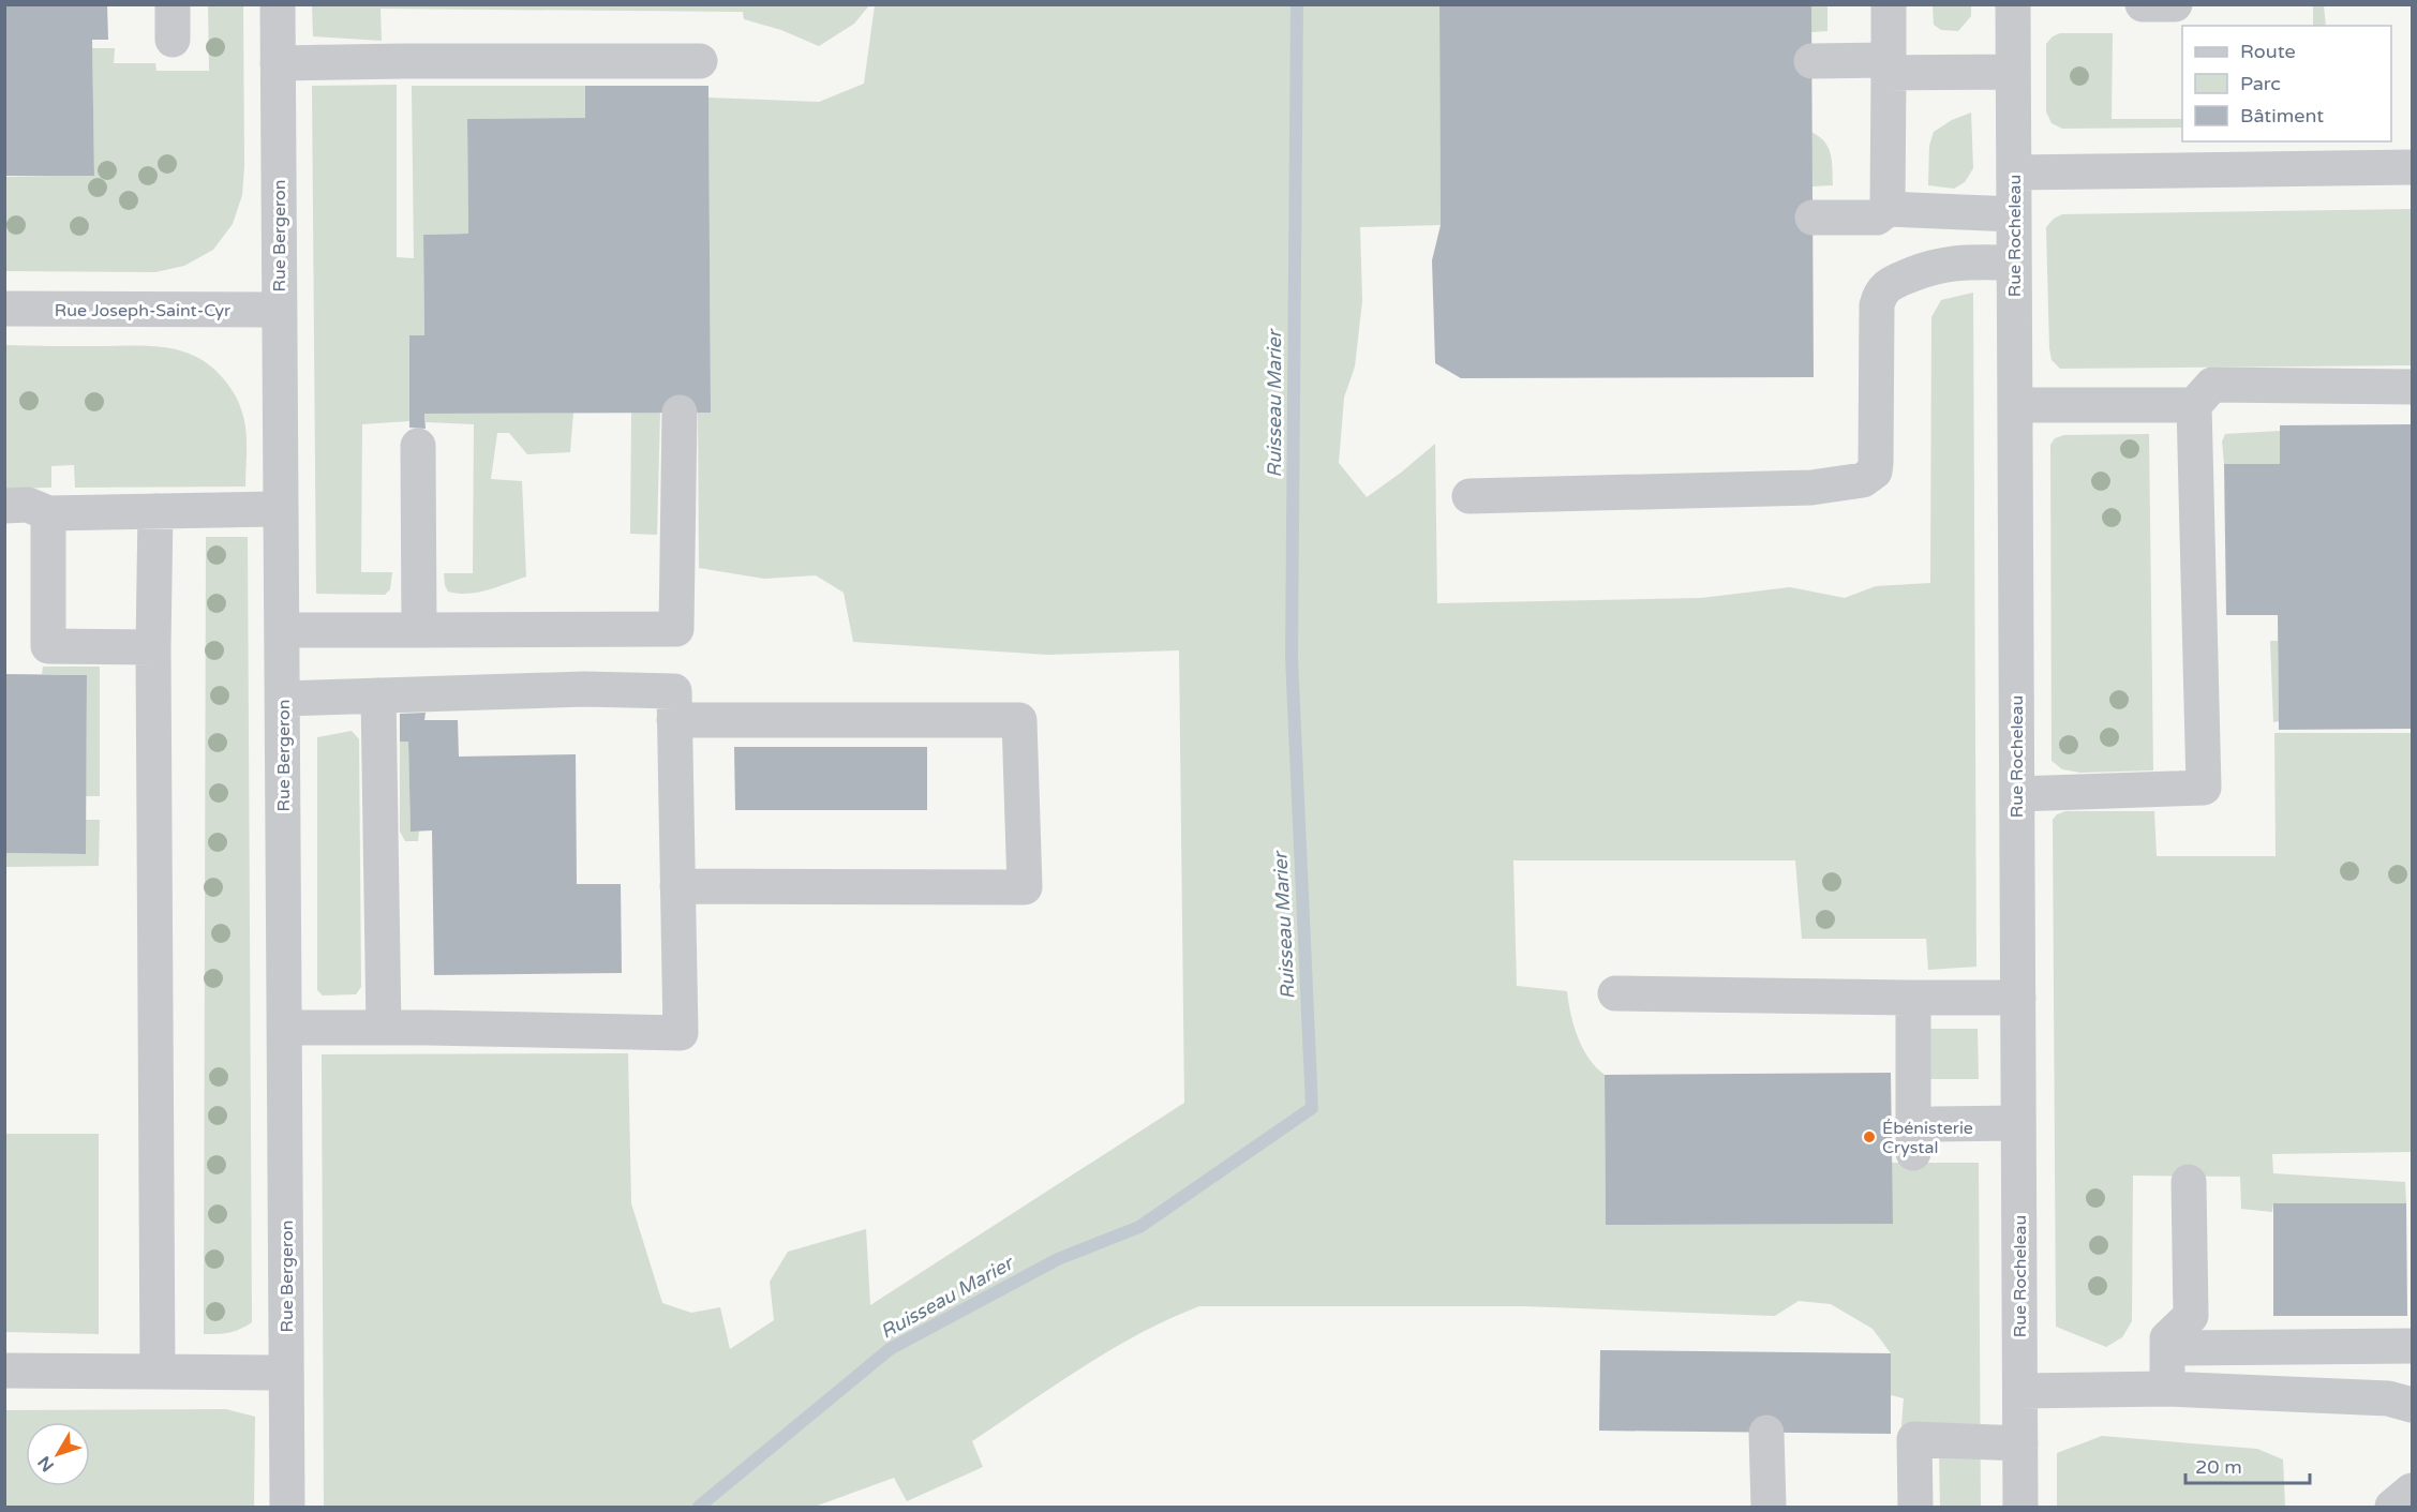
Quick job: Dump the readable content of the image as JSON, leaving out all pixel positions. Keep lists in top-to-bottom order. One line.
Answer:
{"streets":{"street":["Rue Bergeron","Rue Rocheleau","Rue Joseph-Saint-Cyr"]},"crossings":[["Rue Bergeron","Rue Joseph-Saint-Cyr"]],"water":["Ruisseau Marier"],"places":["Ébénisterie Crystal"],"legend":["Route","Parc","Bâtiment"],"scale_bar":"20 m","north":"bottom left"}
